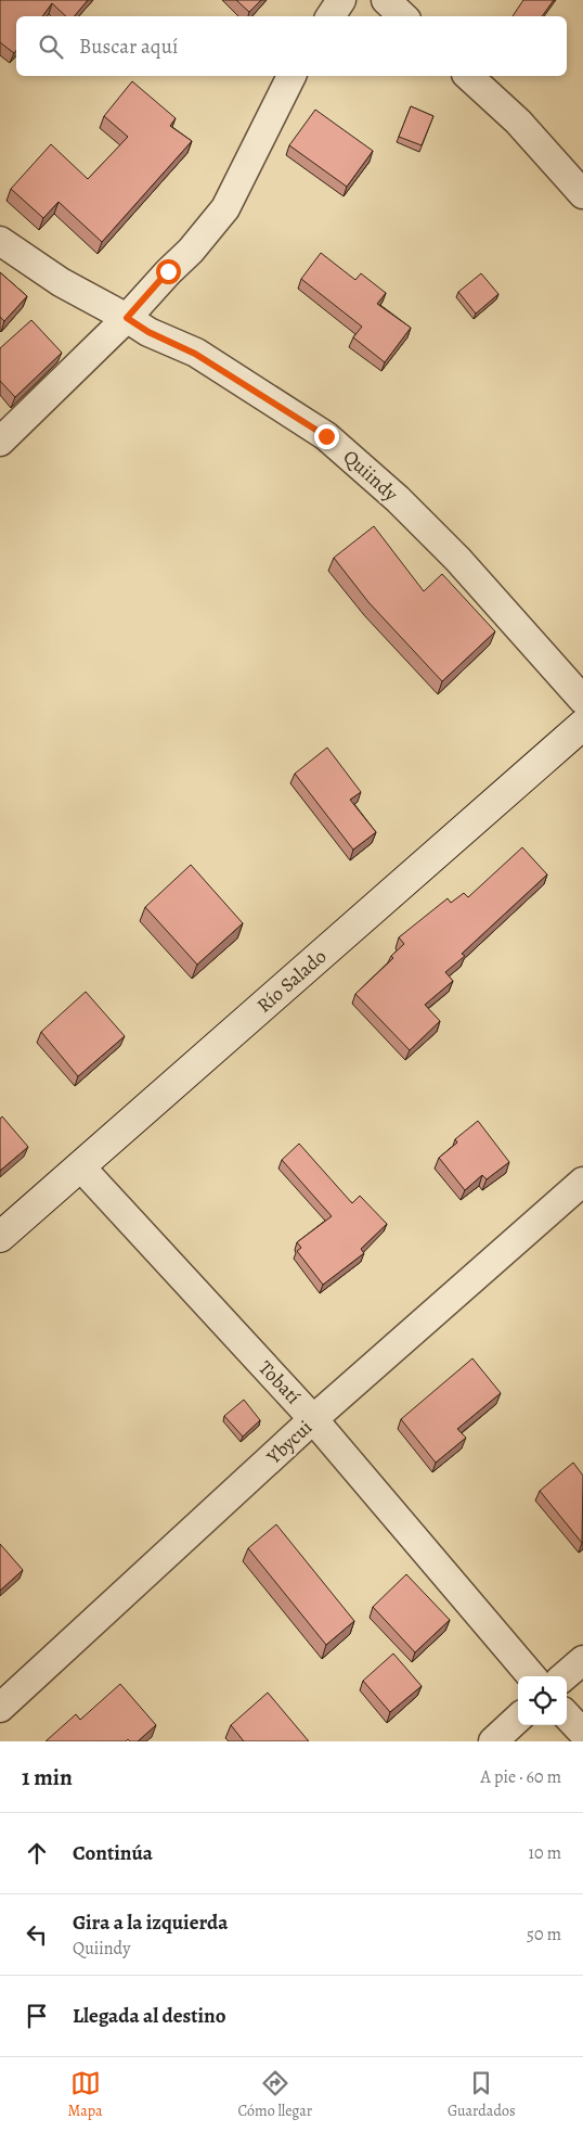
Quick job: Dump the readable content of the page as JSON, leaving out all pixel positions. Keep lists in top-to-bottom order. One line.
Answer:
{"streets":{"street":["Quiindy","Río Salado","Tobatí","Ybycui"]},"crossings":[["Río Salado","Tobatí"],["Tobatí","Ybycui"]],"page":{"search":"Buscar aquí","heading":["1 min","A pie · 60 m"],"list":[["Continúa","10 m"],["Gira a la izquierda","Quiindy","50 m"],"Llegada al destino"],"nav":["Mapa","Cómo llegar","Guardados"]}}
